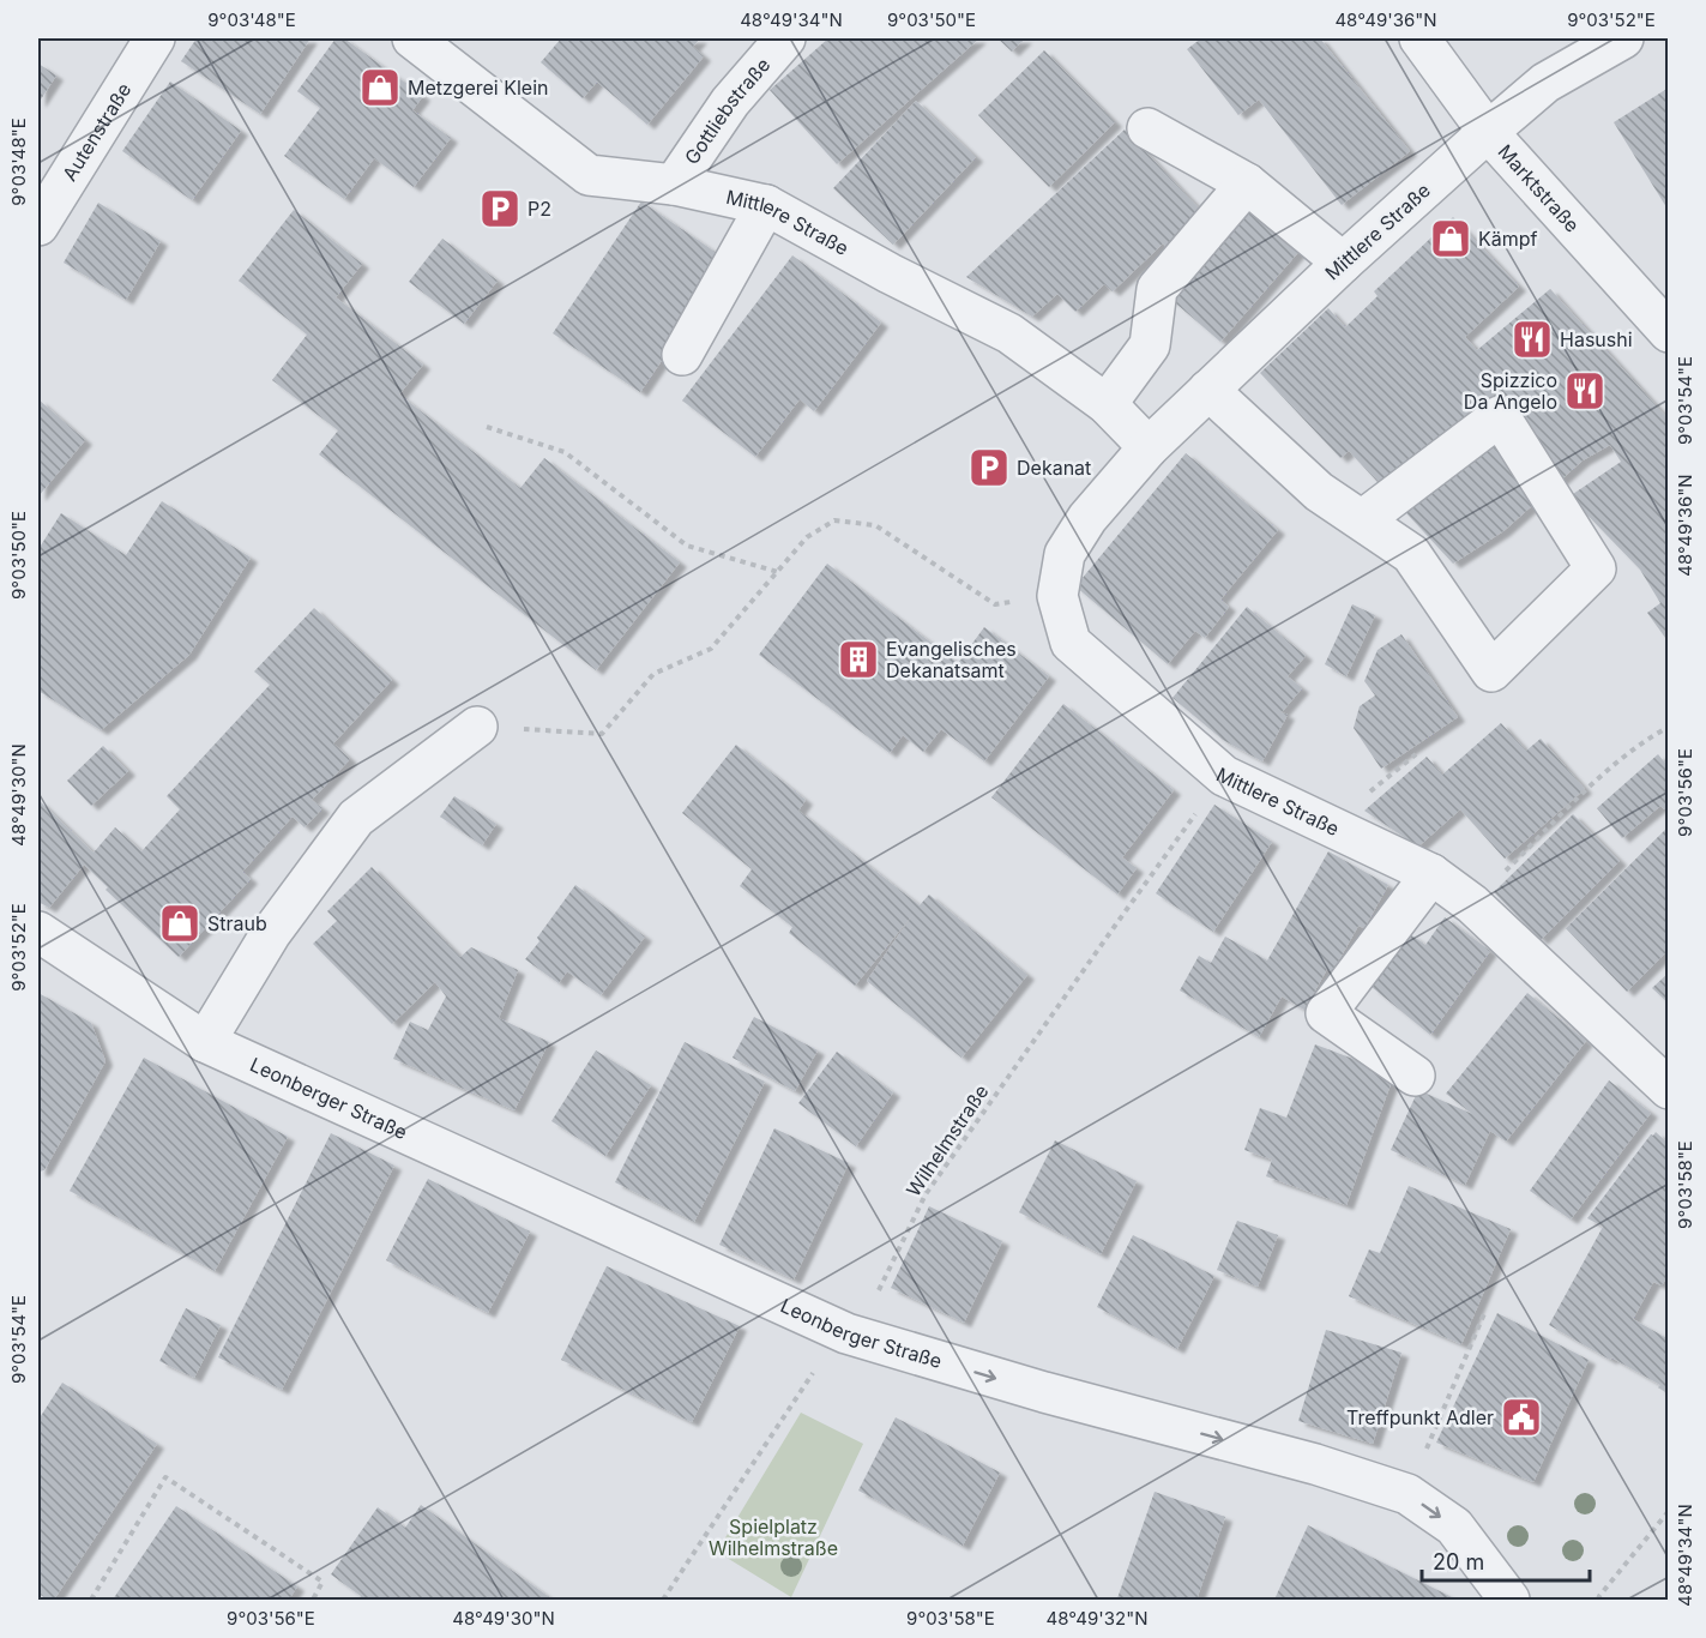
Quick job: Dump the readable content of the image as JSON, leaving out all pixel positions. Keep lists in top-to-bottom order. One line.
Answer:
{"streets":{"street":["Gottliebstraße","Autenstraße","Marktstraße","Mittlere Straße","Leonberger Straße"],"path":["Wilhelmstraße"]},"crossings":[["Gottliebstraße","Mittlere Straße"],["Marktstraße","Mittlere Straße"],["Mittlere Straße","Wilhelmstraße"],["Leonberger Straße","Wilhelmstraße"]],"one_way":["Leonberger Straße"],"parks":["Spielplatz Wilhelmstraße"],"places":{"shop":["Metzgerei Klein","Kämpf","Straub"],"parking":["P2","Dekanat"],"restaurant":["Hasushi","Spizzico Da Angelo"],"building":["Evangelisches Dekanatsamt"],"public building":["Treffpunkt Adler"]},"scale_bar":"20 m","coordinates":["9°03'48\"E","48°49'34\"N","9°03'50\"E","48°49'36\"N","9°03'52\"E","9°03'54\"E","9°03'56\"E","48°49'30\"N","9°03'58\"E","48°49'32\"N"]}
